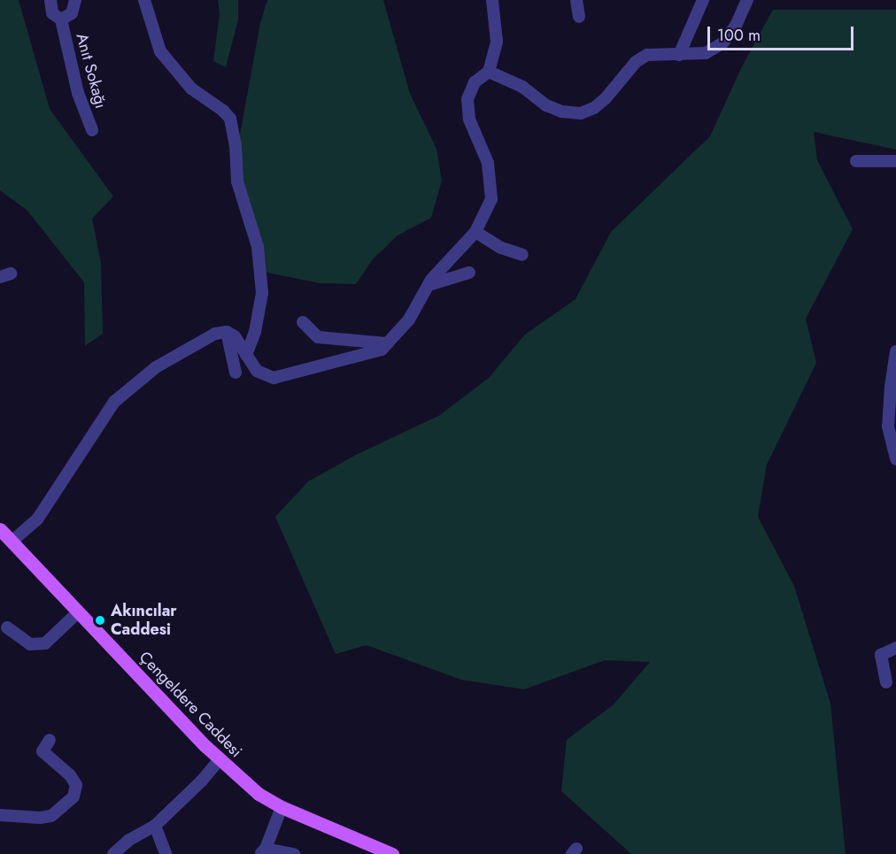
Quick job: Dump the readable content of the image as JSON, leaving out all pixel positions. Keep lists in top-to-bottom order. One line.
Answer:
{"streets":{"main road":["Çengeldere Caddesi"],"street":["Anıt Sokağı"]},"places":["Akıncılar Caddesi"],"scale_bar":"100 m"}
